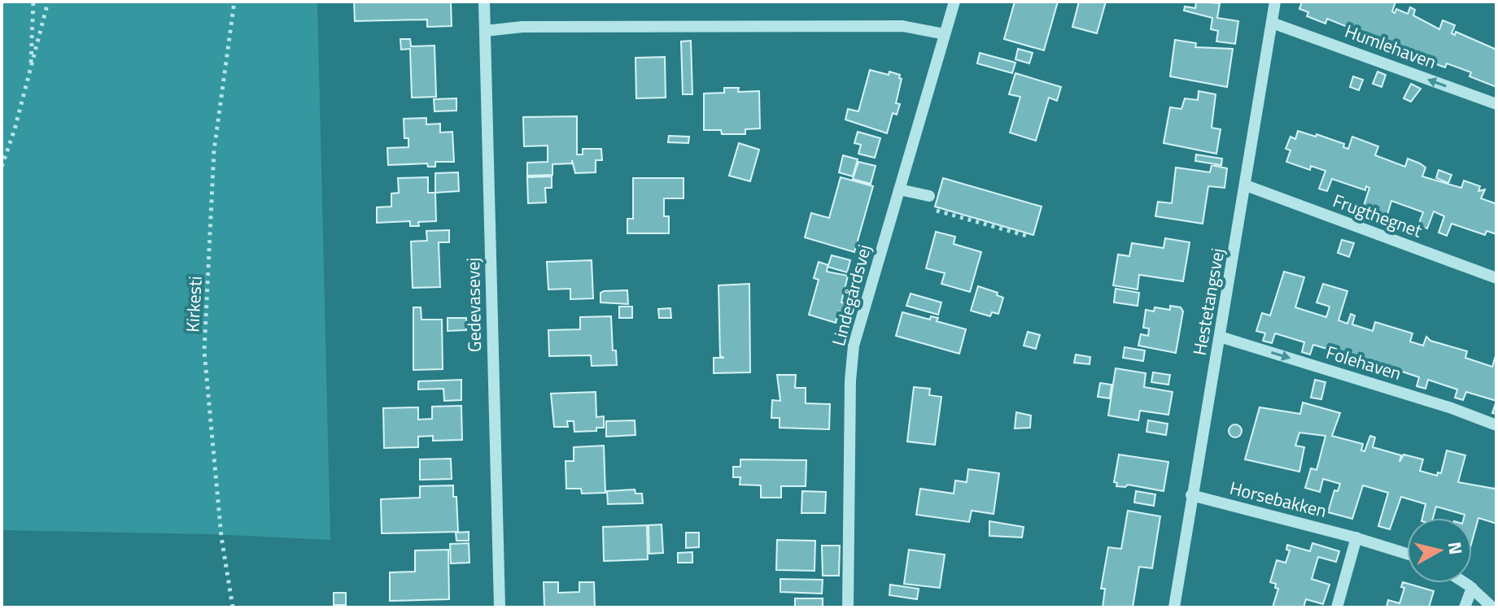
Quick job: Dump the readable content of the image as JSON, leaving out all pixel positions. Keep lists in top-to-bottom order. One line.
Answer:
{"streets":{"street":["Humlehaven","Frugthegnet","Lindegårdsvej","Hestetangsvej","Gedevasevej","Folehaven","Horsebakken"],"path":["Kirkesti"]},"crossings":[["Humlehaven","Hestetangsvej"],["Frugthegnet","Hestetangsvej"],["Hestetangsvej","Folehaven"],["Hestetangsvej","Horsebakken"]],"one_way":["Humlehaven","Folehaven"],"north":"right"}
